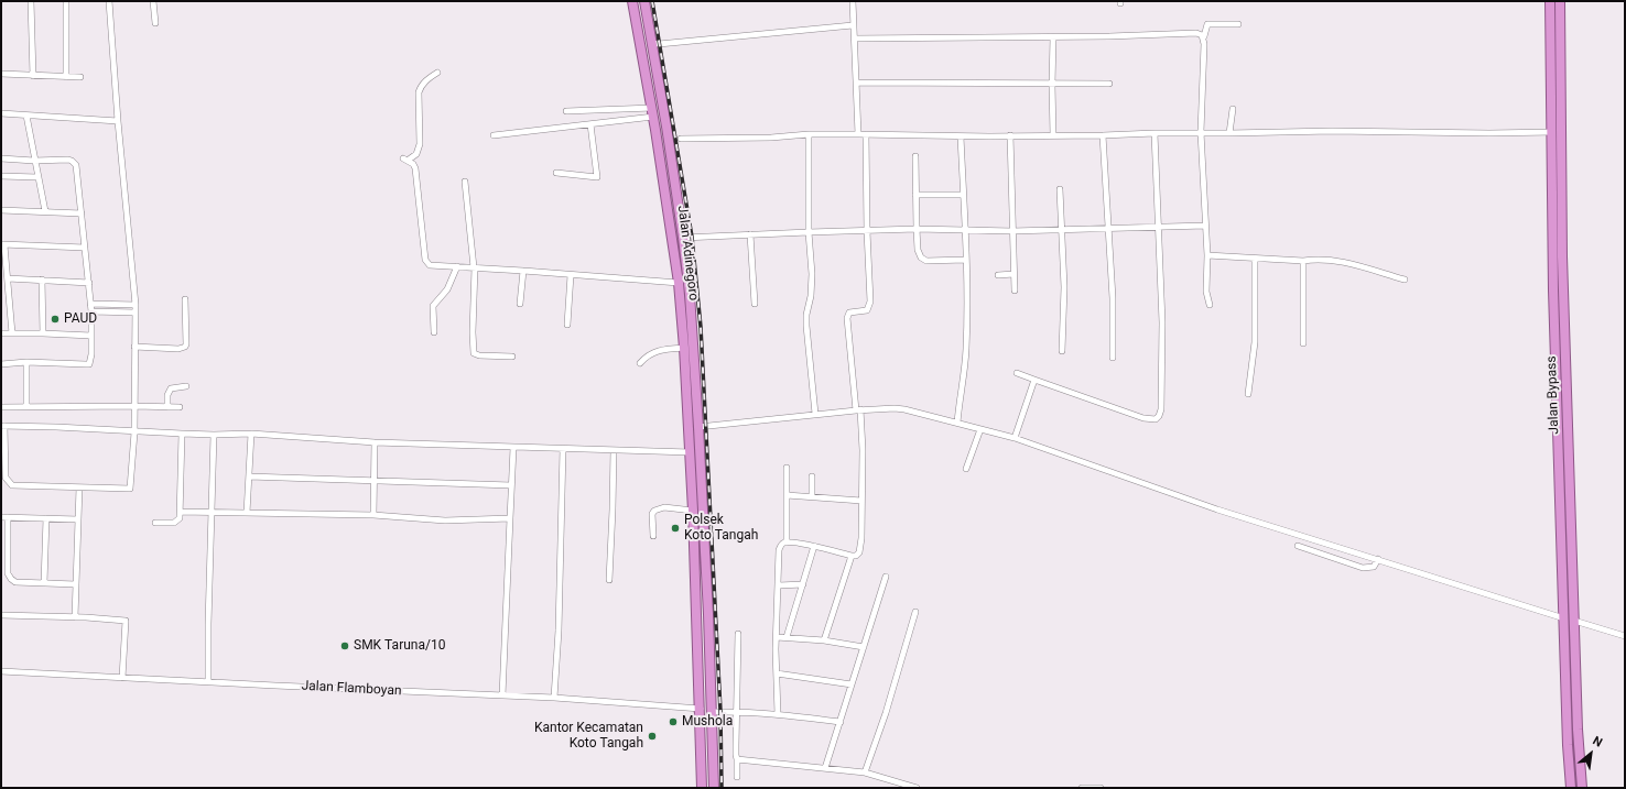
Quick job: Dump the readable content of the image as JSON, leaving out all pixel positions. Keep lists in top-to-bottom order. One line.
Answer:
{"streets":{"highway":["Jalan Adinegoro","Jalan Bypass"],"street":["Jalan Flamboyan"]},"crossings":[["Jalan Adinegoro","Jalan Flamboyan"]],"places":["PAUD","Polsek Koto Tangah","SMK Taruna/10","Mushola","Kantor Kecamatan Koto Tangah"],"north":"top right"}
